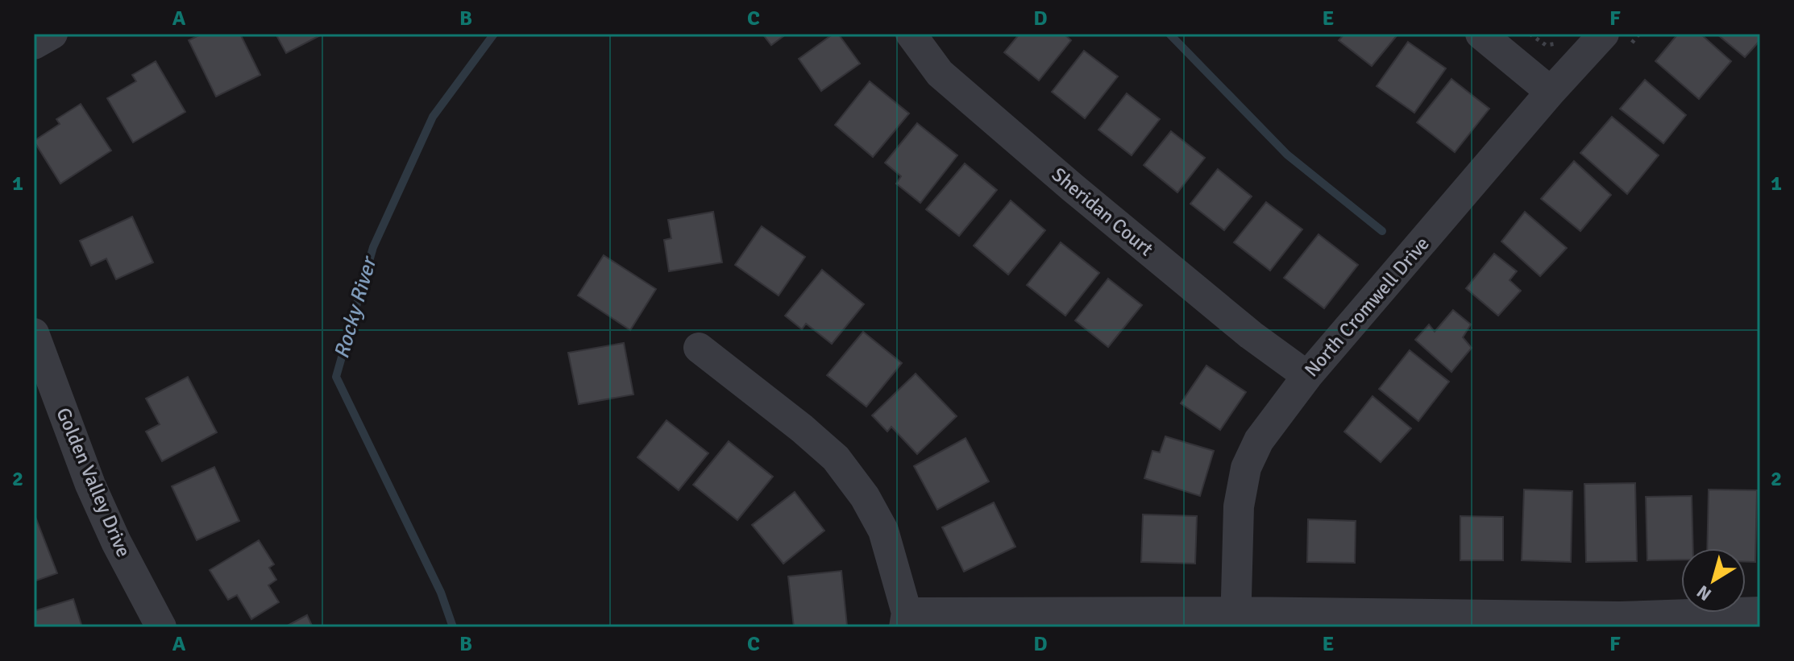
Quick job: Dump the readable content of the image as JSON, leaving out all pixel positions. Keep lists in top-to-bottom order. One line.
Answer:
{"streets":{"street":["Sheridan Court","North Cromwell Drive","Golden Valley Drive"]},"crossings":[["Sheridan Court","North Cromwell Drive"]],"water":["Rocky River"],"north":"bottom left","grid":{"columns":["A","B","C","D","E","F"],"rows":["1","2"]}}
